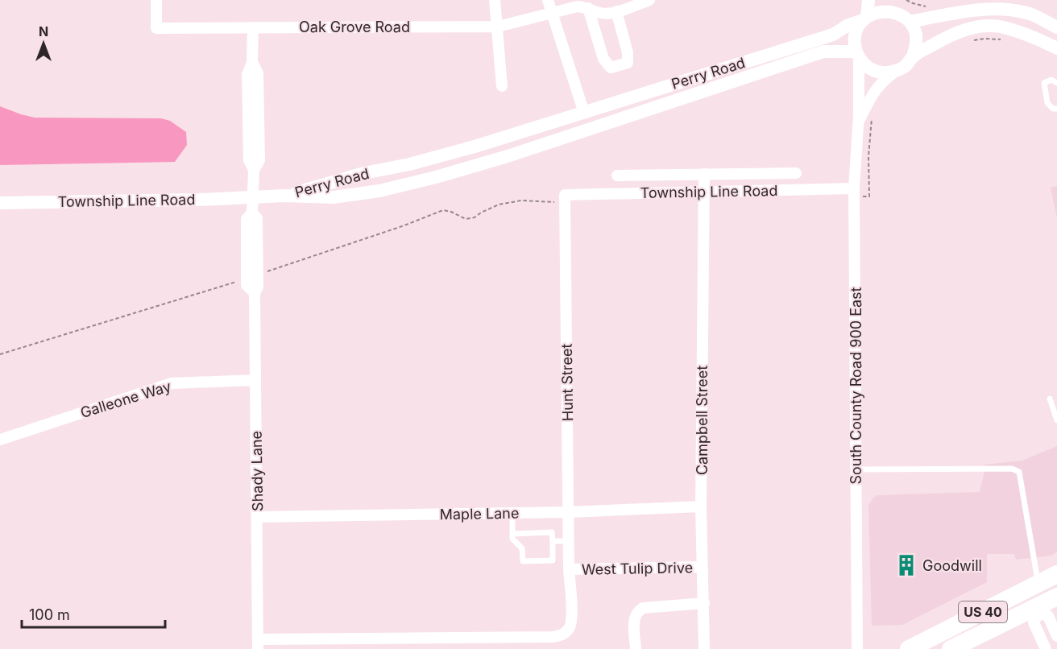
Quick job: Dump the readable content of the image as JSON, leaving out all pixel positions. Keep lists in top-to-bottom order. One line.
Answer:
{"streets":{"main road":["US 40"],"street":["Oak Grove Road","Perry Road","Township Line Road","Hunt Street","South County Road 900 East","Galleone Way","Campbell Street","Shady Lane","Maple Lane","West Tulip Drive"]},"crossings":[["Perry Road","Township Line Road"],["Perry Road","South County Road 900 East"],["Township Line Road","Hunt Street"],["Township Line Road","South County Road 900 East"],["Township Line Road","Campbell Street"],["Township Line Road","Shady Lane"],["Hunt Street","Maple Lane"],["Hunt Street","West Tulip Drive"],["Galleone Way","Shady Lane"],["Campbell Street","Maple Lane"],["Campbell Street","West Tulip Drive"],["Shady Lane","Maple Lane"],["Shady Lane","West Tulip Drive"]],"places":{"building":["Goodwill"]},"scale_bar":"100 m","north":"top"}
